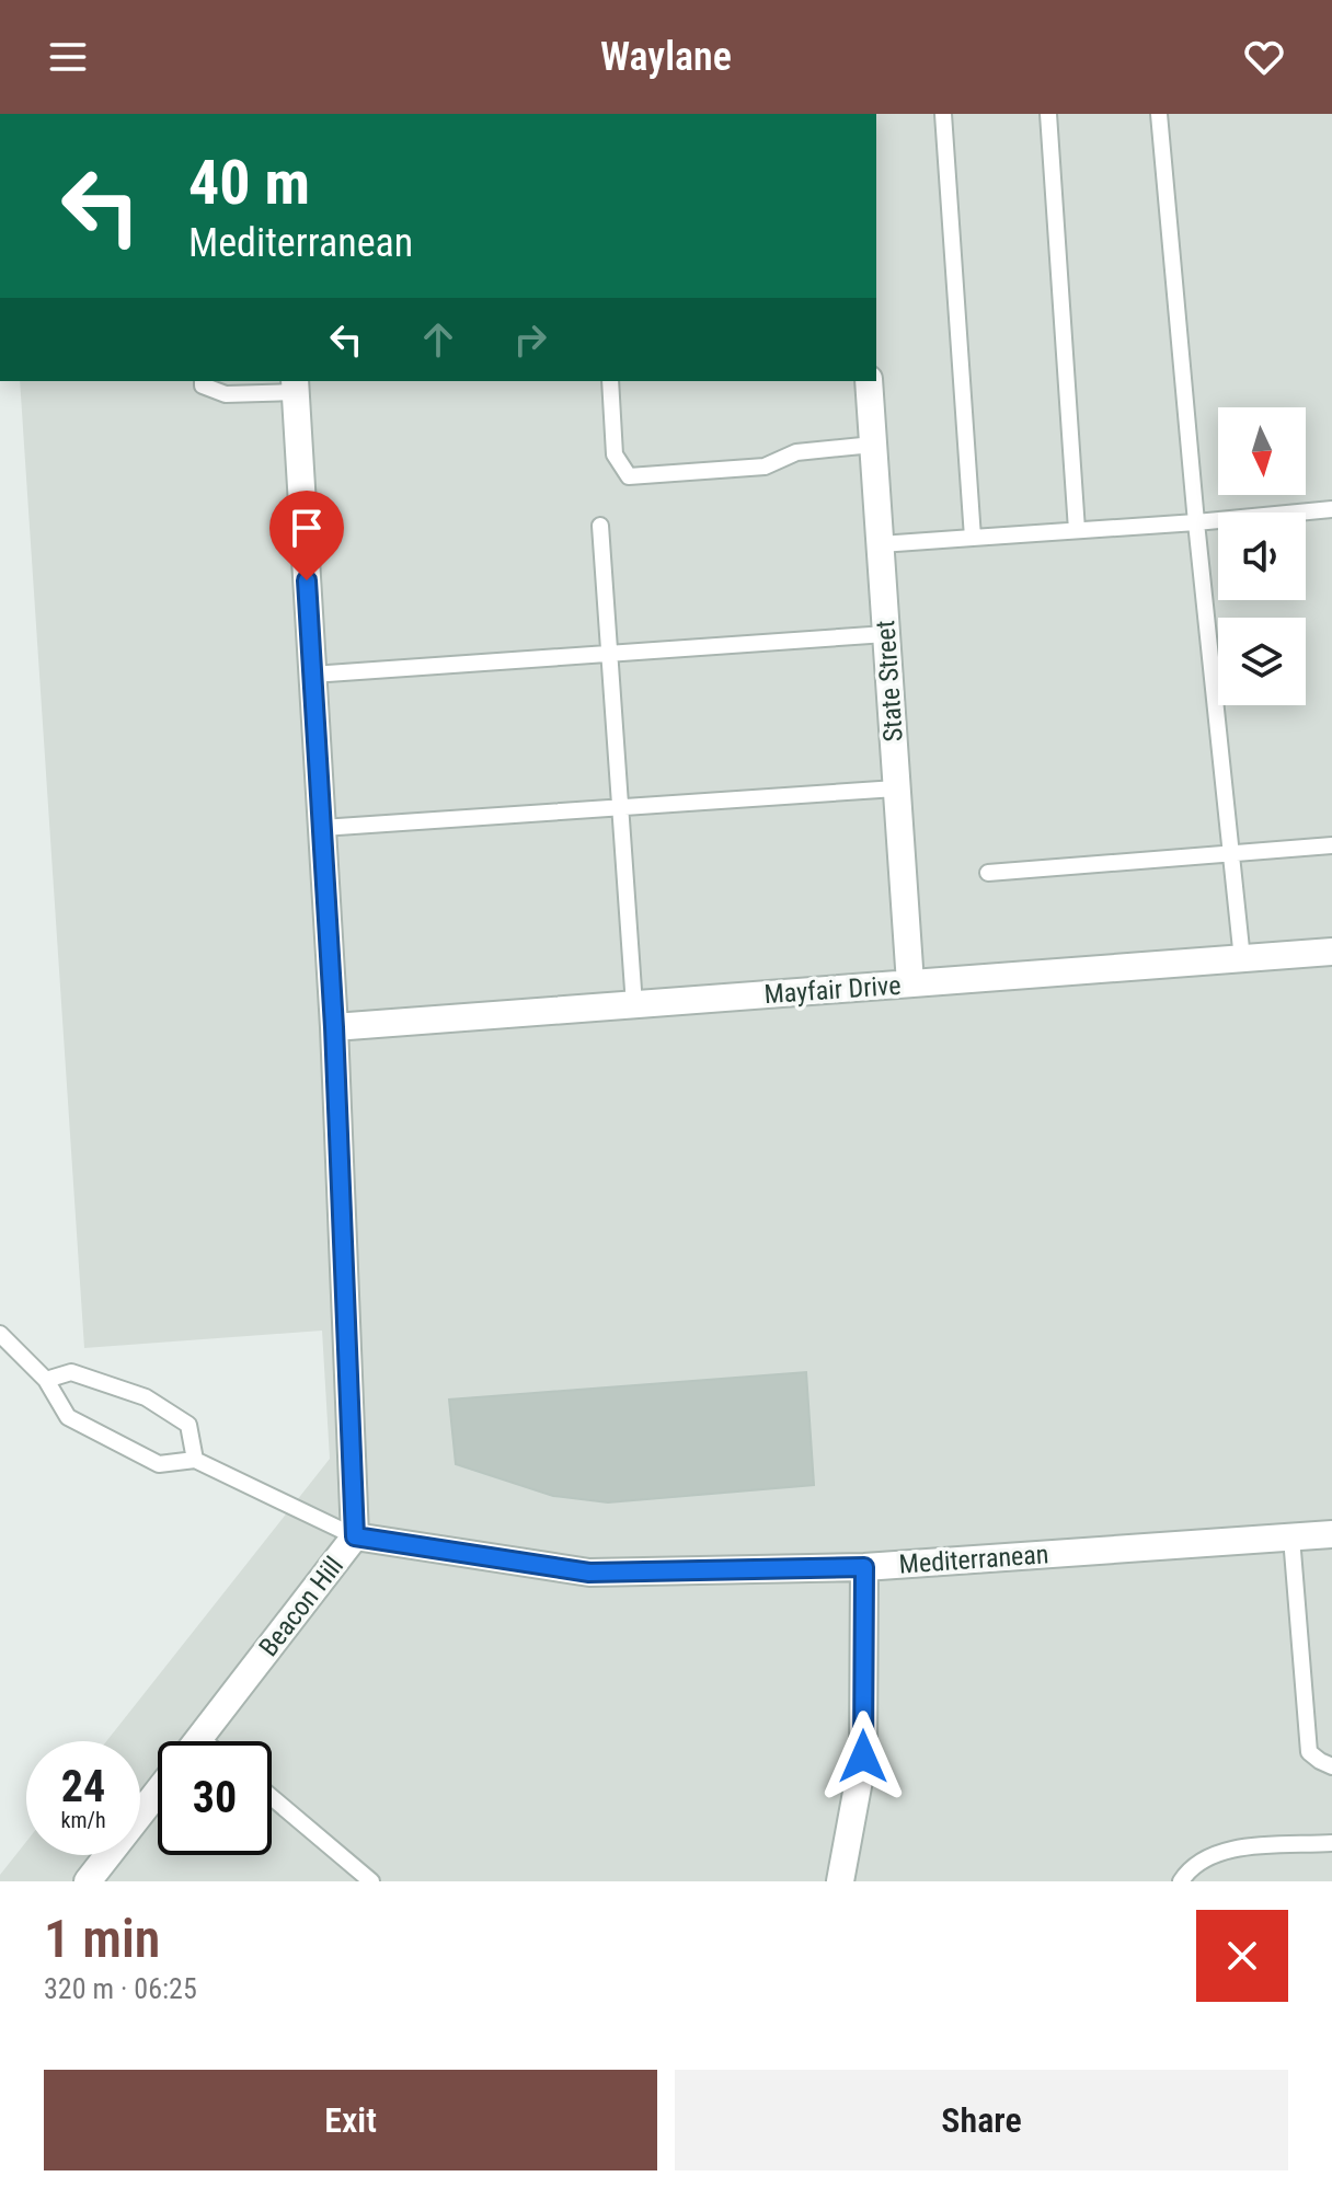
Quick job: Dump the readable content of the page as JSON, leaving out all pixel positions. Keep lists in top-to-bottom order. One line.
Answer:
{"streets":{"street":["State Street","Mayfair Drive","Mediterranean","Beacon Hill"]},"crossings":[["State Street","Mayfair Drive"],["Mayfair Drive","Beacon Hill"],["Mediterranean","Beacon Hill"]],"north":"bottom","page":{"header":"Waylane","turn":["40 m","Mediterranean"],"speed":"24 km/h","limit":"30","heading":["1 min","320 m · 06:25"],"buttons":["Exit","Share"]}}
